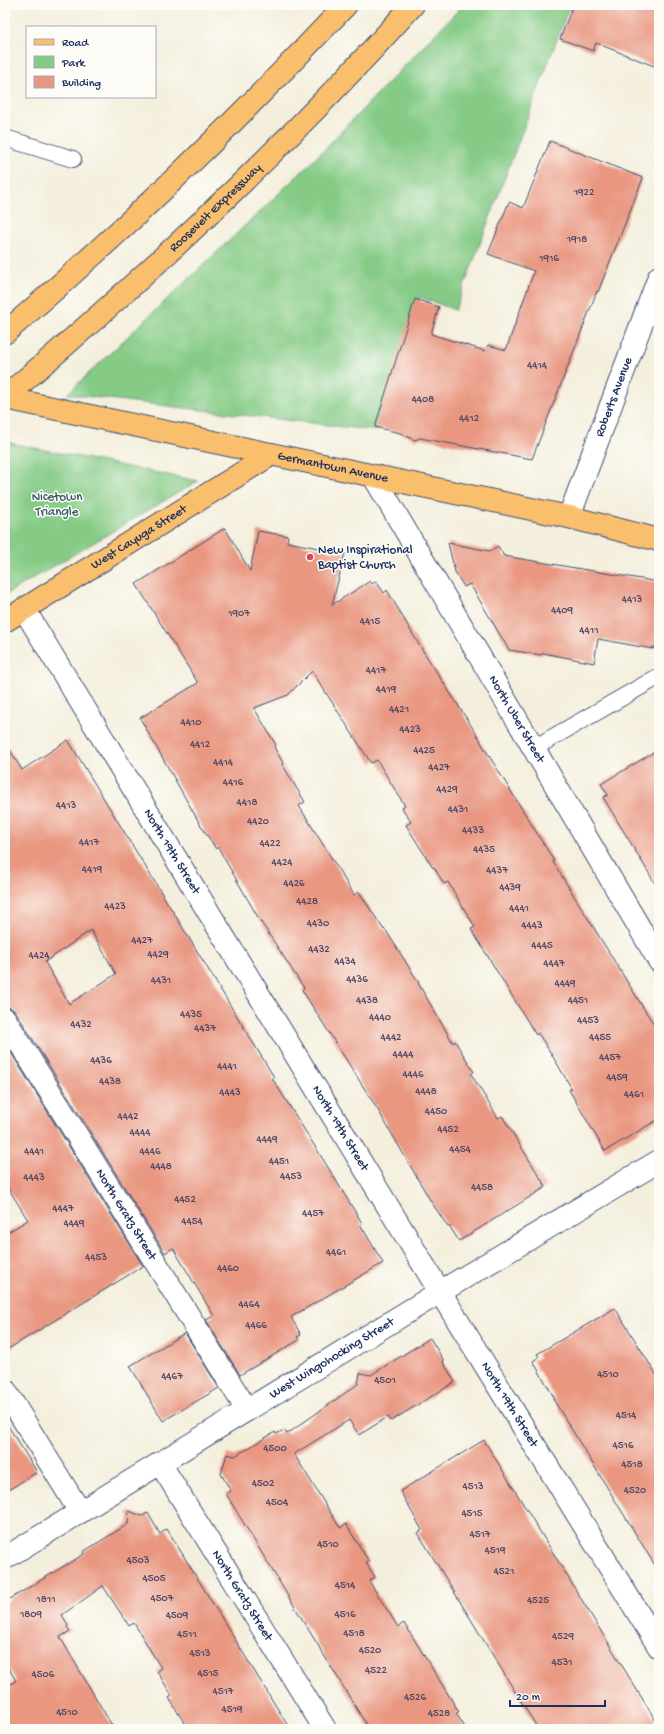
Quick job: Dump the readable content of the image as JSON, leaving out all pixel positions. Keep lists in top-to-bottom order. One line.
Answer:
{"streets":{"main road":["Roosevelt Expressway","Germantown Avenue","West Cayuga Street"],"street":["Roberts Avenue","North Uber Street","North 19th Street","North Gratz Street","West Wingohocking Street"]},"crossings":[["Roosevelt Expressway","Germantown Avenue"],["Roberts Avenue","Germantown Avenue"],["Germantown Avenue","West Cayuga Street"],["Germantown Avenue","North Uber Street"],["West Cayuga Street","North 19th Street"],["North 19th Street","West Wingohocking Street"],["North Gratz Street","West Wingohocking Street"]],"parks":["Nicetown Triangle"],"places":["New Inspirational Baptist Church"],"house_numbers":["1922","1918","1916","4414","4408","4412","4413","4409","1907","4415","4411","4417","4419","4421","4410","4423","4412","4425","4414","4427","4416","4429","4418","4413","4431","4420","4433","4417","4422","4435","4424","4419","4437","4426","4439","4428","4423","4441","4430","4443","4427","4445","4432","4429","4424","4434","4447","4436","4431","4449","4438","4451","4435","4440","4453","4432","4437","4442","4455","4444","4457","4436","4441","4446","4459","4438","4448","4443","4461","4450","4442","4452","4444","4449","4454","4441","4446","4451","4448","4453","4443","4458","4452","4447","4457","4454","4449","4461","4453","4460","4464","4466","4510","4467","4501","4514","4516","4500","4518","4502","4513","4520","4504","4515","4517","4510","4519","4503","4521","4505","4514","4507","1811","4525","1809","4516","4509","4518","4511","4529","4520","4513","4531","4522","4515","4506","4517","4526","4519","4510","4528"],"legend":["Road","Park","Building"],"scale_bar":"20 m"}
